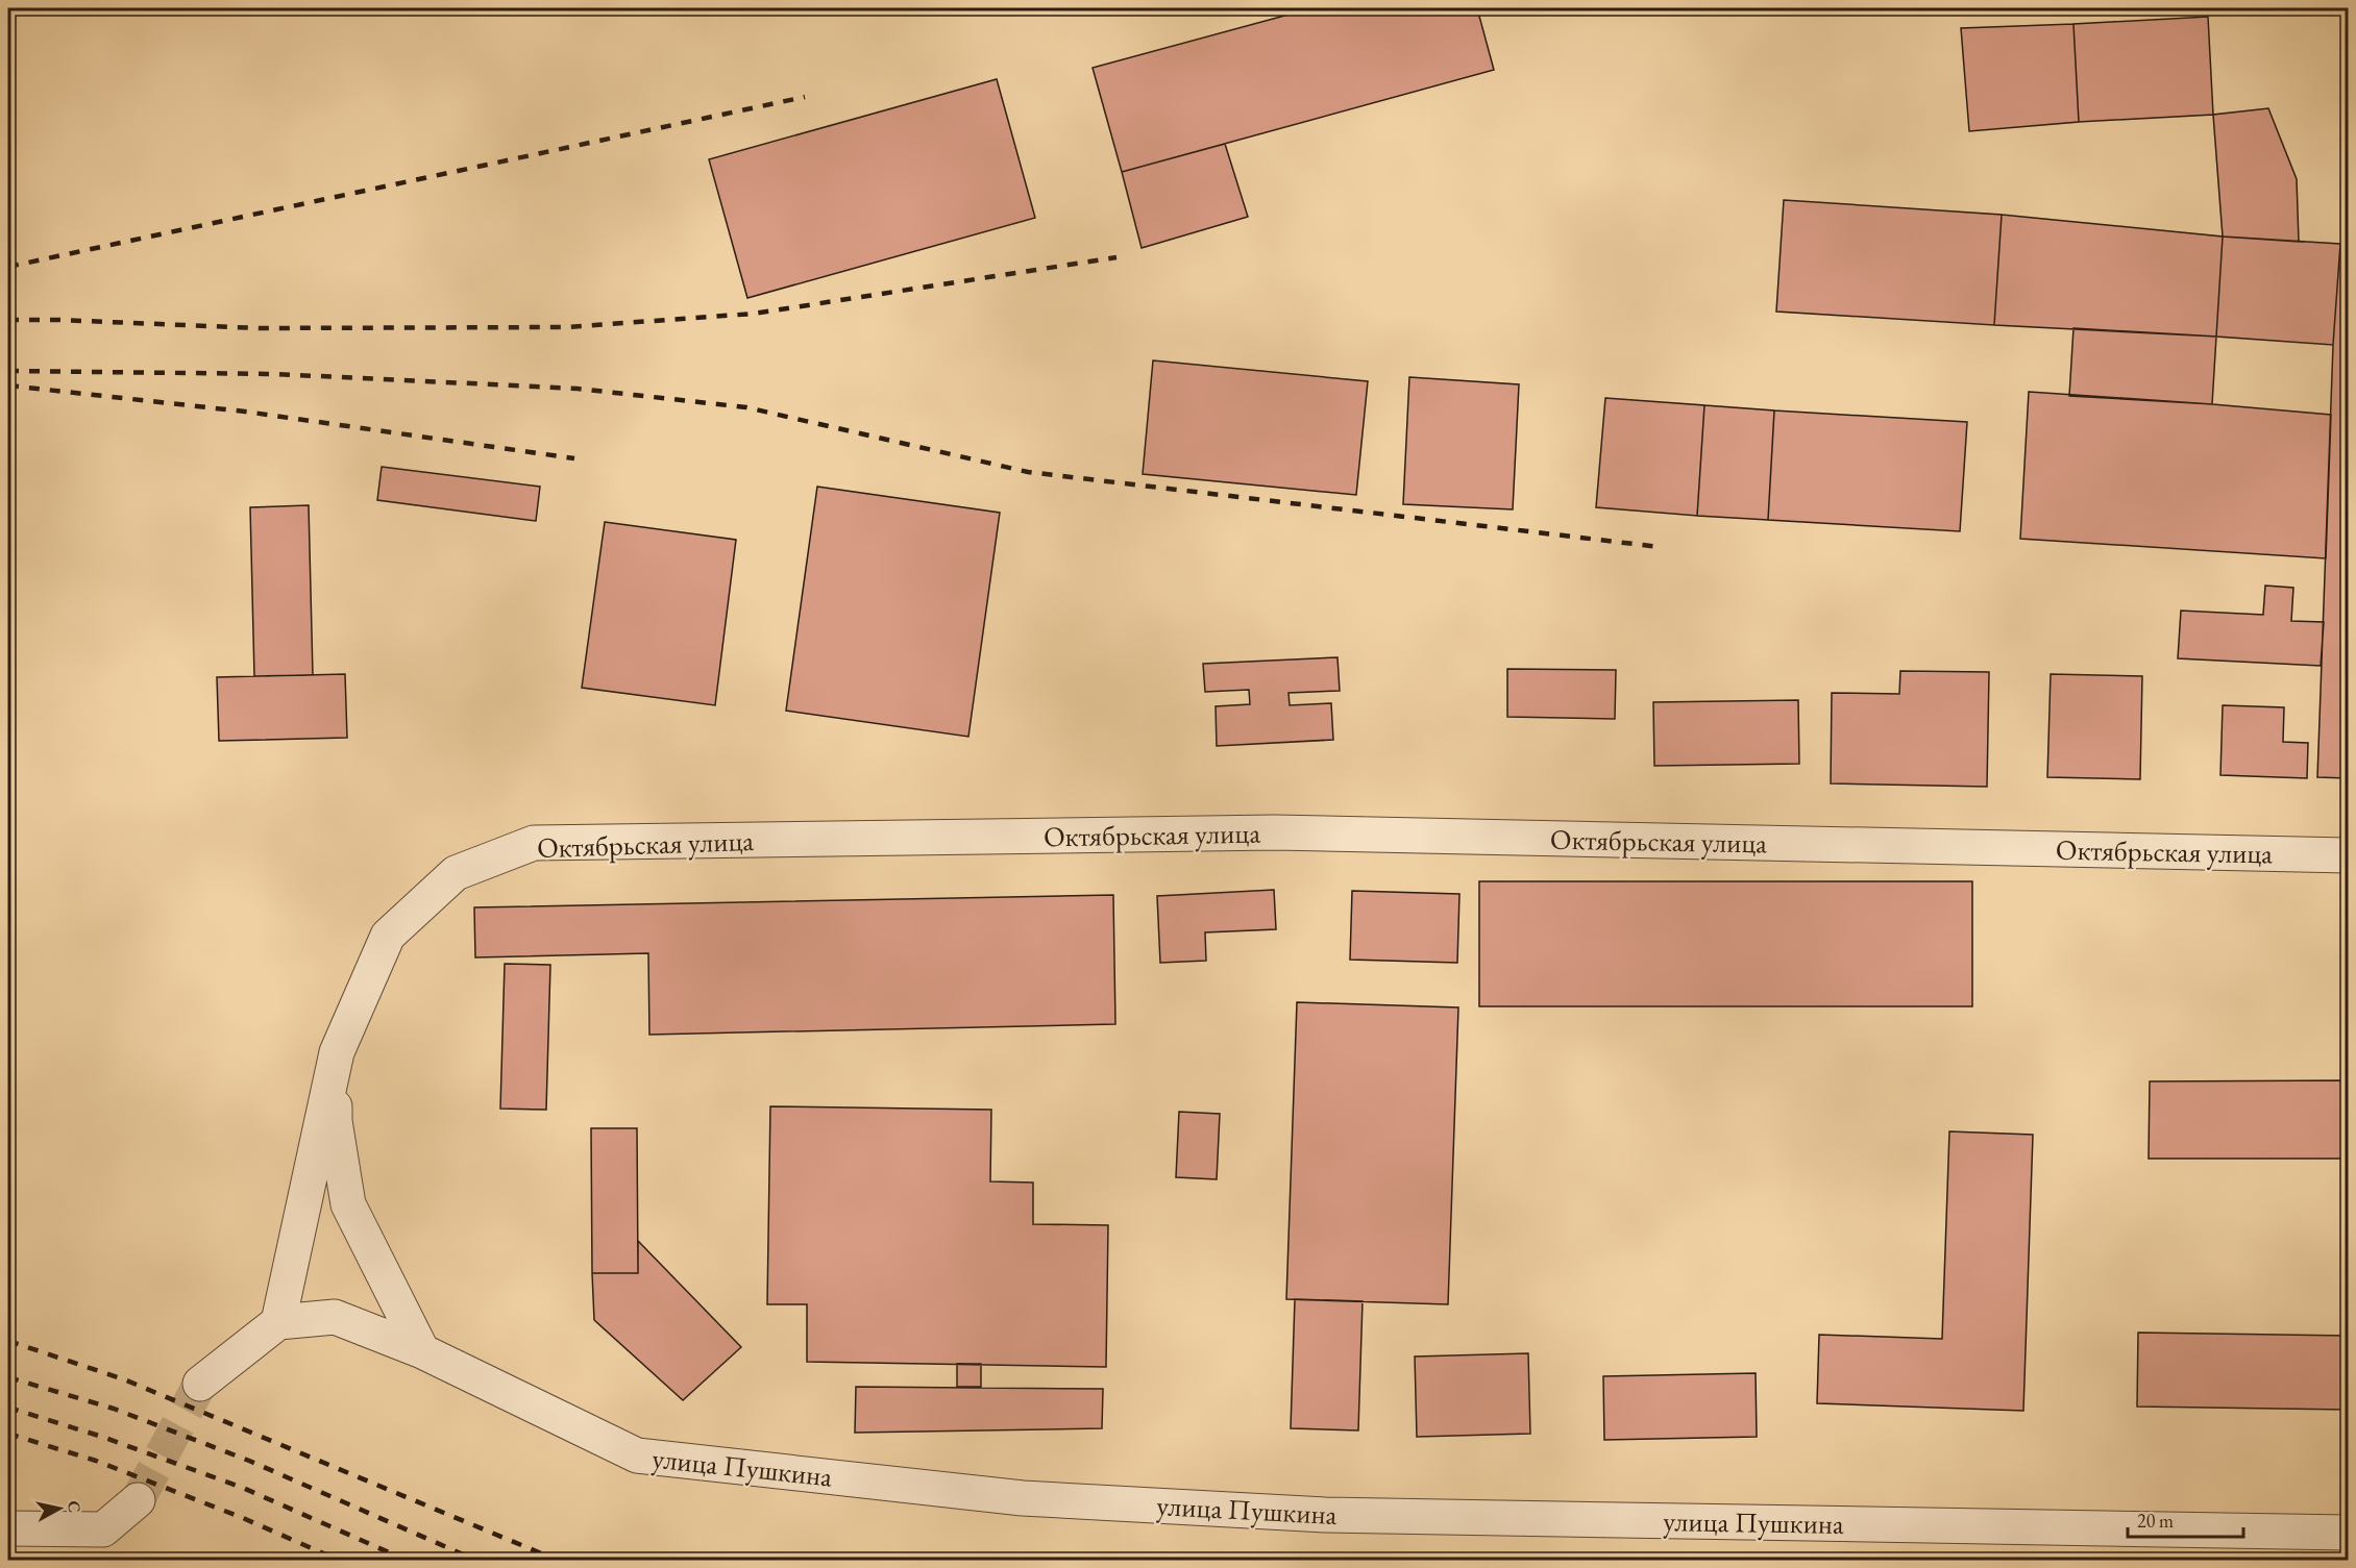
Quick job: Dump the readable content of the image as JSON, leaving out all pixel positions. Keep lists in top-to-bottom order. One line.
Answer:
{"streets":{"street":["Октябрьская улица","улица Пушкина"]},"crossings":[["Октябрьская улица","улица Пушкина"]],"scale_bar":"20 m","north":"right"}
